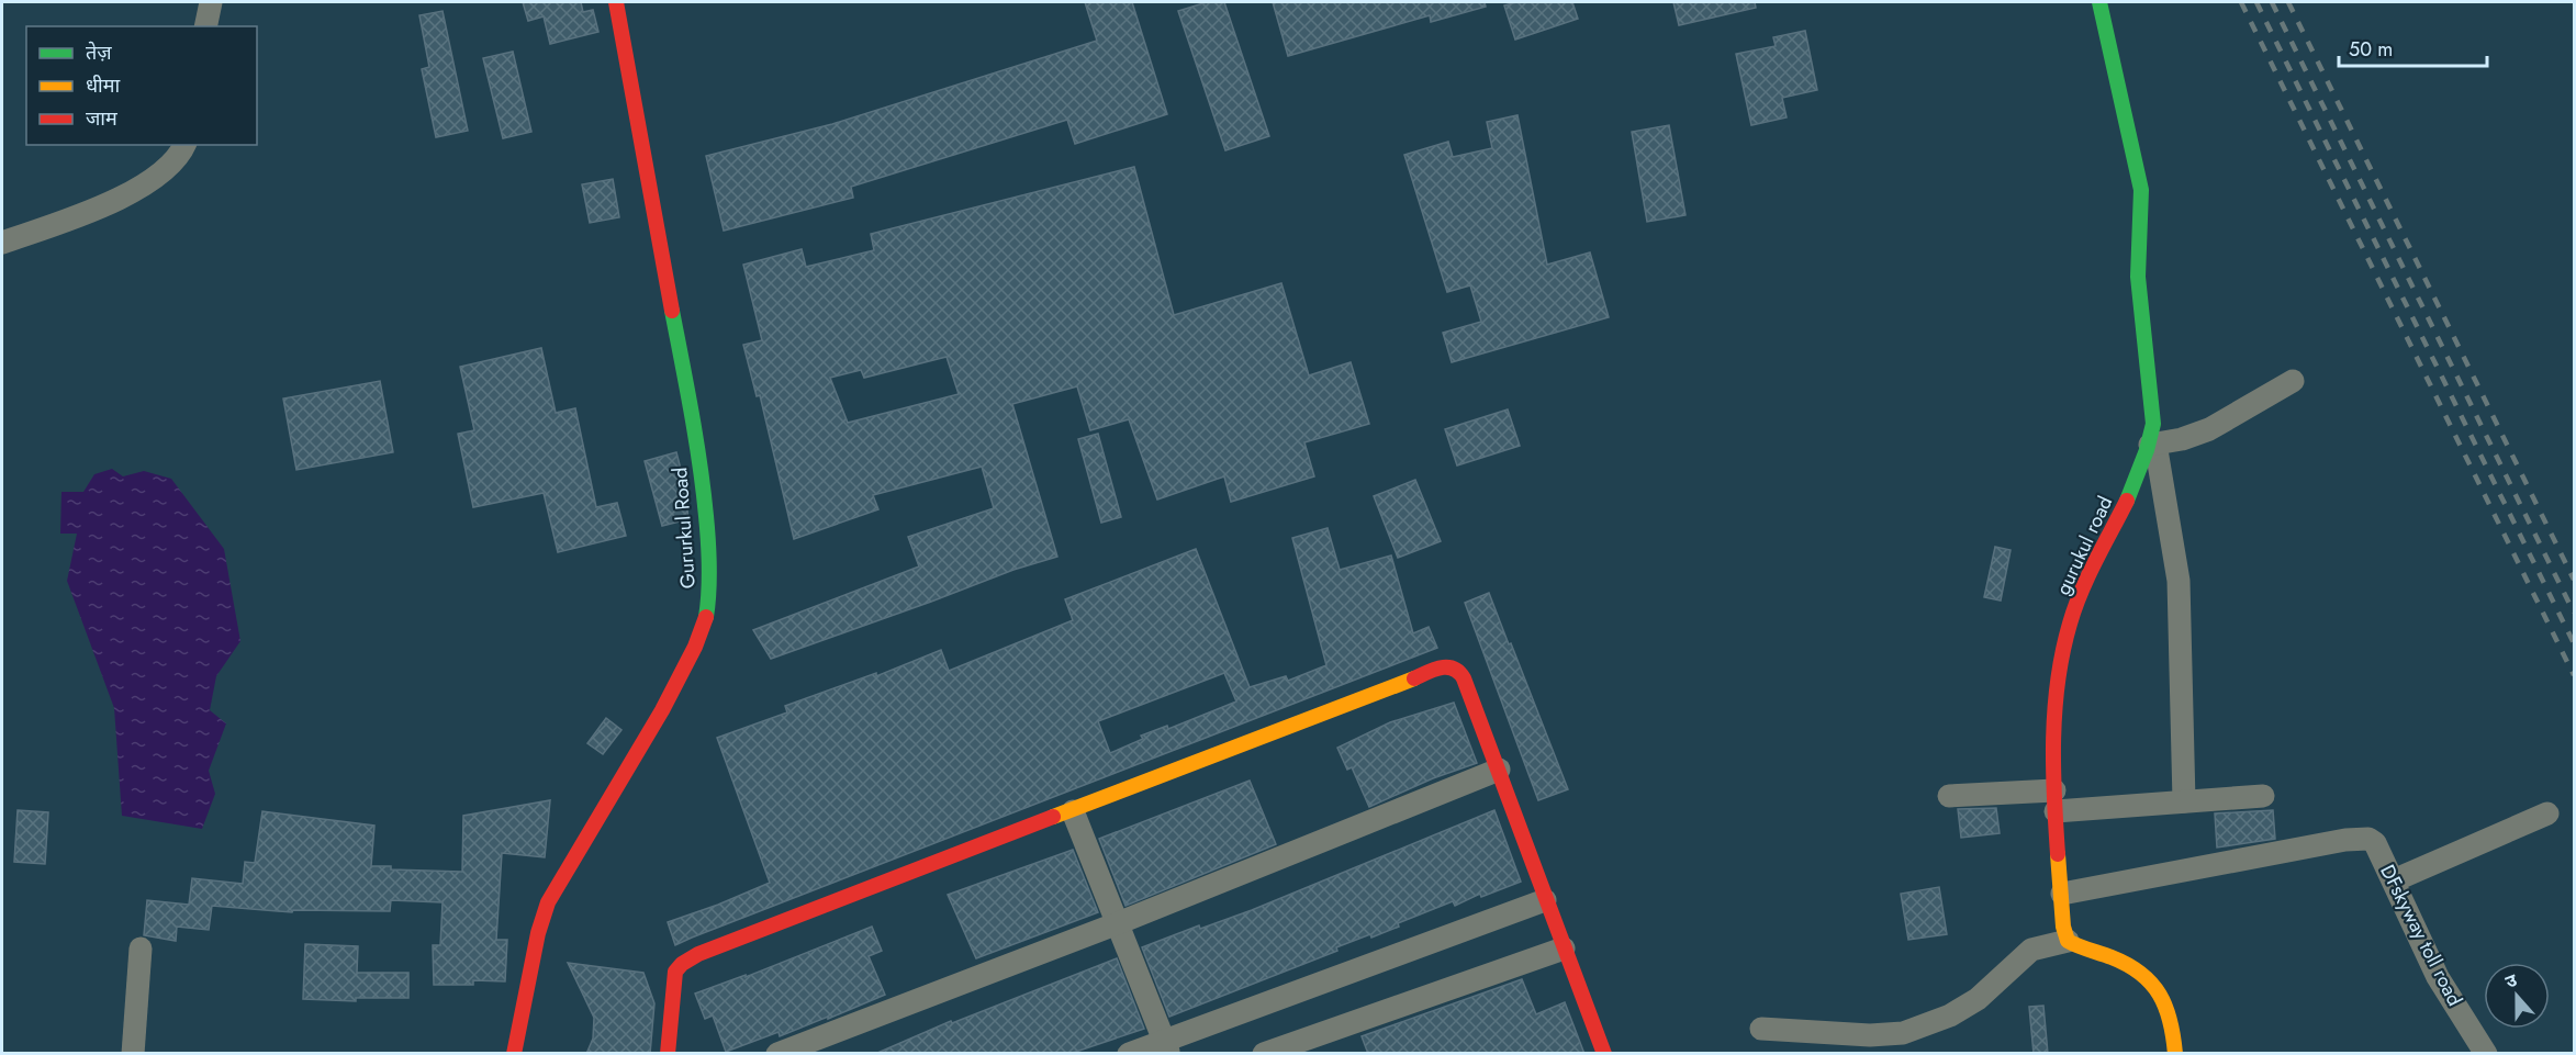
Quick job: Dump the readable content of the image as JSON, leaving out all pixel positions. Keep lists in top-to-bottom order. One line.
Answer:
{"streets":{"street":["Gururkul Road","gurukul road","DFskyway toll road"]},"crossings":[["gurukul road","DFskyway toll road"]],"legend":["तेज़","धीमा","जाम"],"scale_bar":"50 m","north":"top"}
